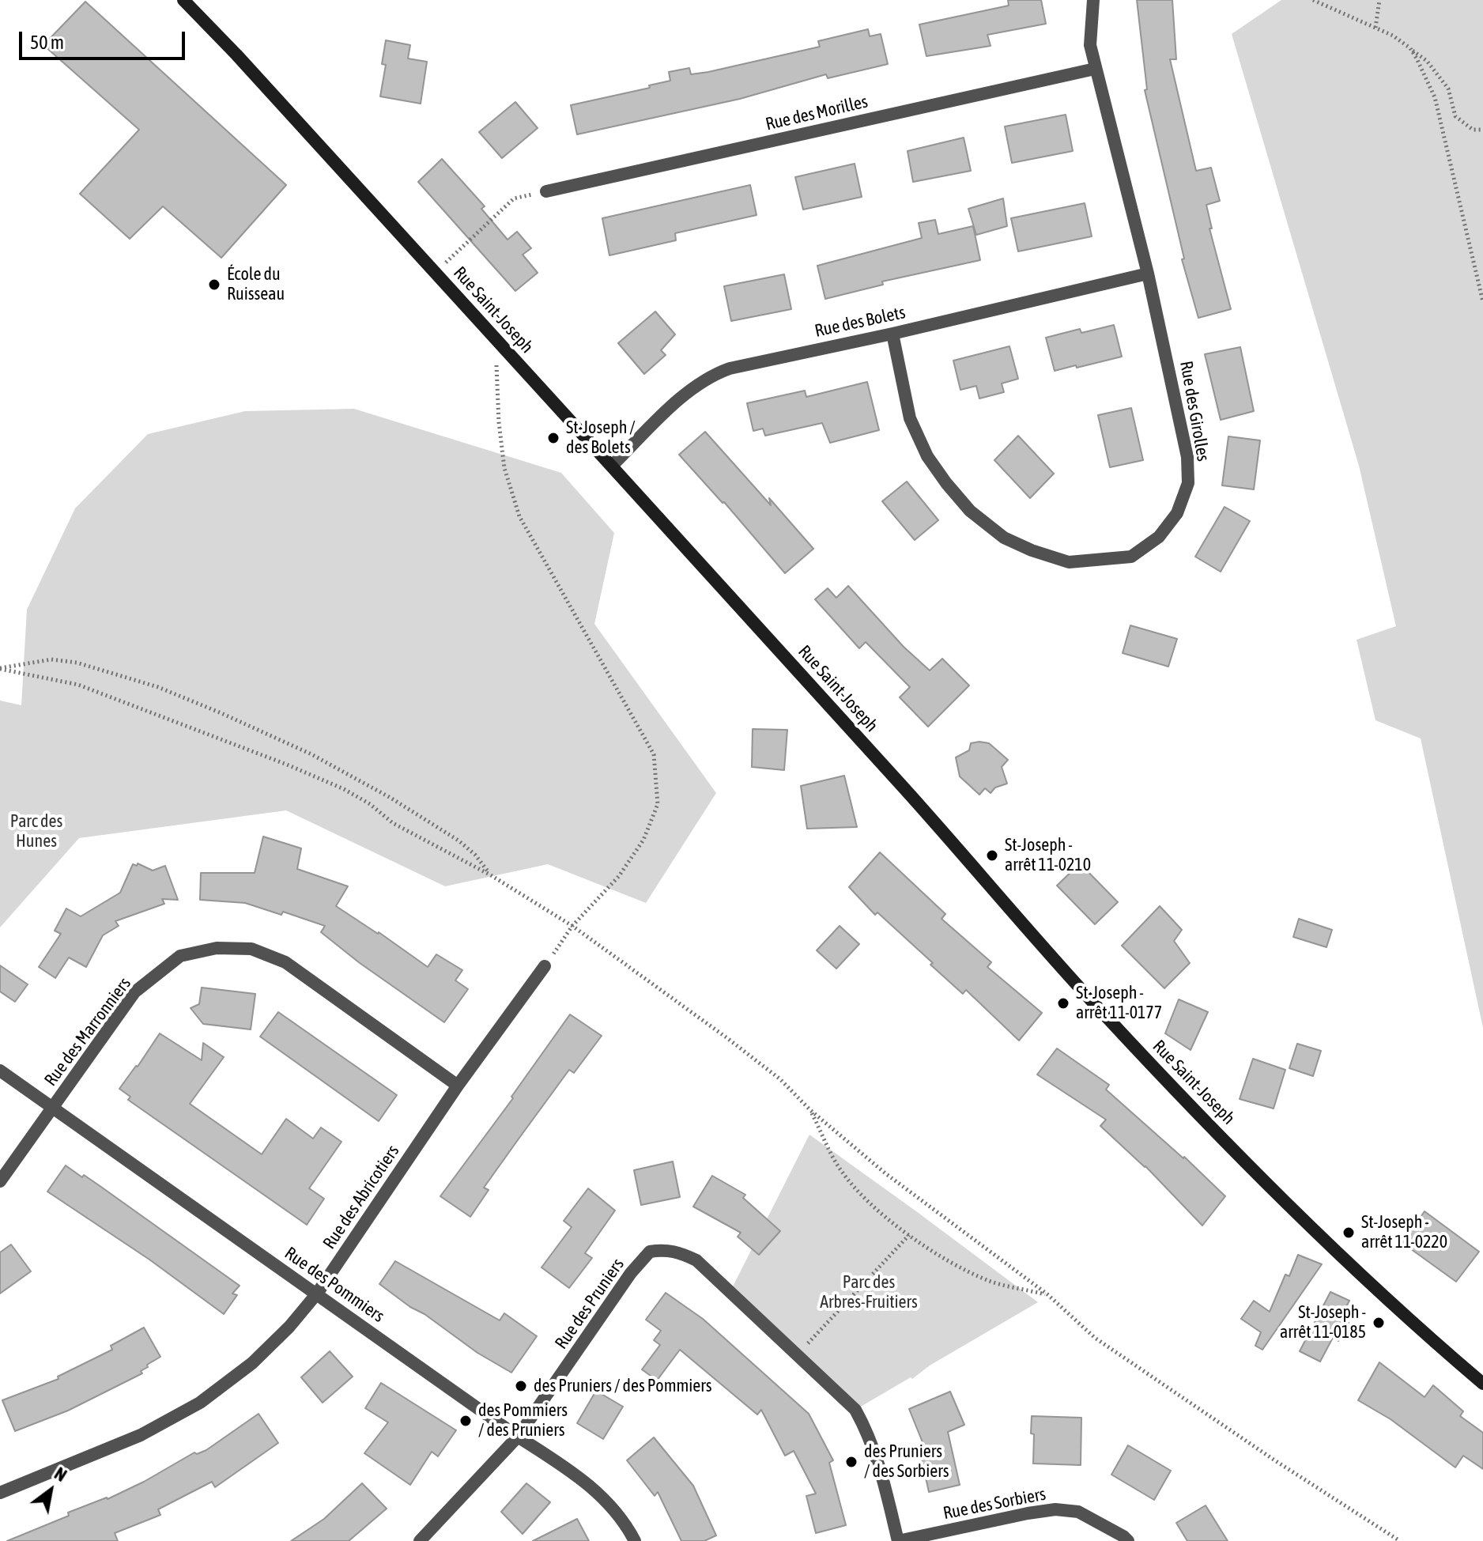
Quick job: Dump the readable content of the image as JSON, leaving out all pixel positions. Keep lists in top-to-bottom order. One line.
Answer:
{"streets":{"street":["Rue des Morilles","Rue Saint-Joseph","Rue des Bolets","Rue des Girolles","Rue des Marronniers","Rue des Abricotiers","Rue des Pommiers","Rue des Pruniers","Rue des Sorbiers"]},"crossings":[["Rue des Morilles","Rue des Girolles"],["Rue Saint-Joseph","Rue des Bolets"],["Rue des Bolets","Rue des Girolles"],["Rue des Marronniers","Rue des Abricotiers"],["Rue des Marronniers","Rue des Pommiers"],["Rue des Abricotiers","Rue des Pommiers"],["Rue des Pommiers","Rue des Pruniers"],["Rue des Pruniers","Rue des Sorbiers"]],"parks":["Parc des Hunes","Parc des Arbres-Fruitiers"],"places":["École du Ruisseau","St-Joseph / des Bolets","St-Joseph - arrêt 11-0210","St-Joseph - arrêt 11-0177","St-Joseph - arrêt 11-0220","St-Joseph - arrêt 11-0185","des Pruniers / des Pommiers","des Pommiers / des Pruniers","des Pruniers / des Sorbiers"],"scale_bar":"50 m","north":"top right"}
